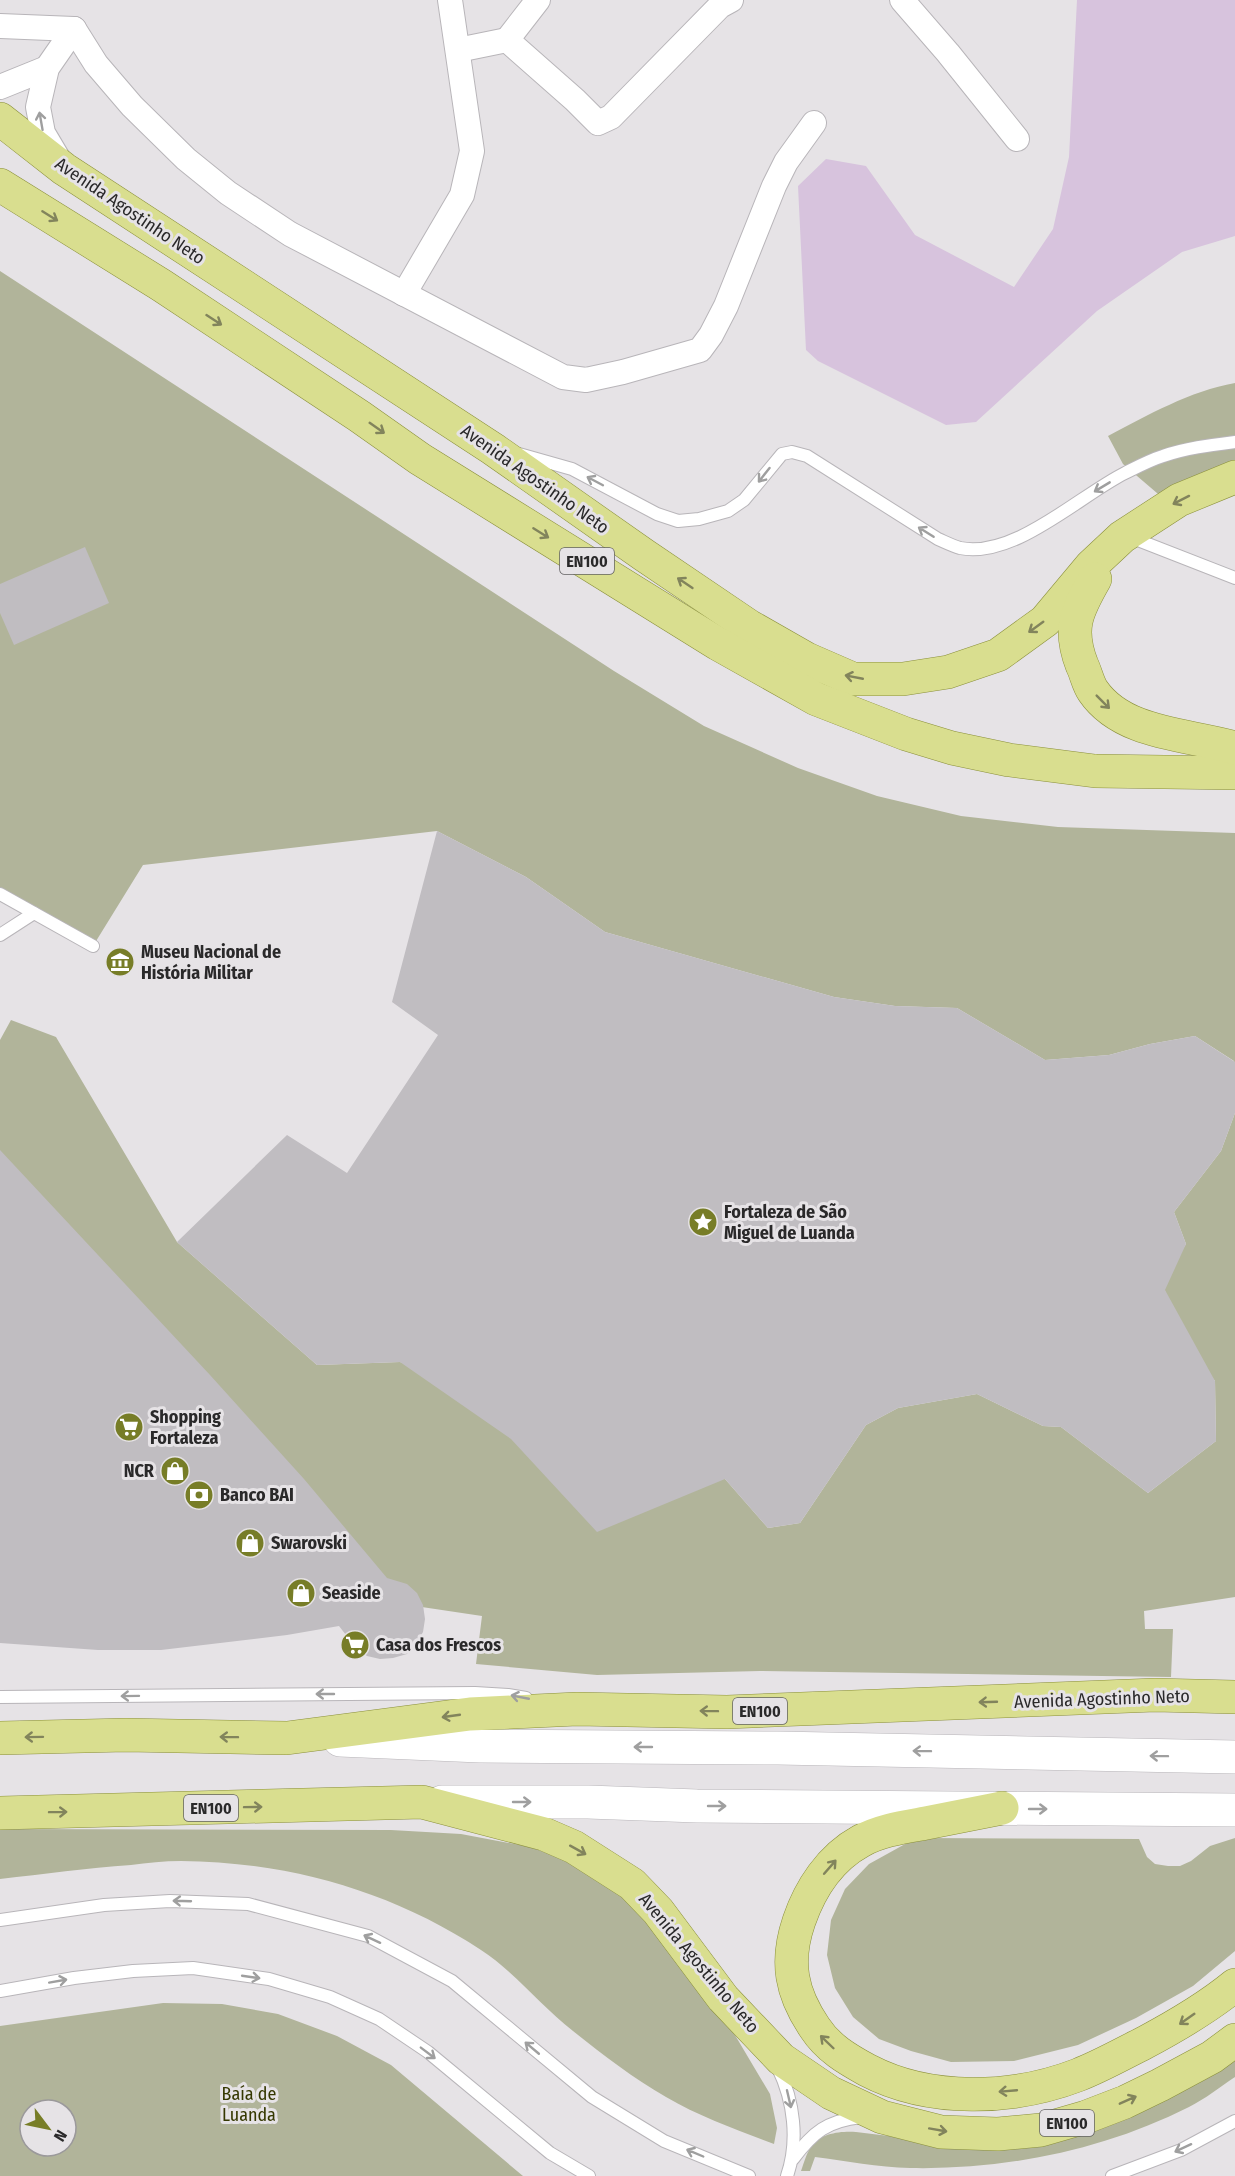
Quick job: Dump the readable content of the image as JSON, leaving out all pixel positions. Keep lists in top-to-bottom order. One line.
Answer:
{"streets":{"main road":["Avenida Agostinho Neto","EN100"]},"crossings":[["Avenida Agostinho Neto","EN100"]],"parks":["Baía de Luanda"],"places":{"museum":["Museu Nacional de História Militar"],"place":["Fortaleza de São Miguel de Luanda"],"supermarket":["Shopping Fortaleza","Casa dos Frescos"],"shop":["NCR","Swarovski","Seaside"],"bank":["Banco BAI"]},"north":"bottom right"}
